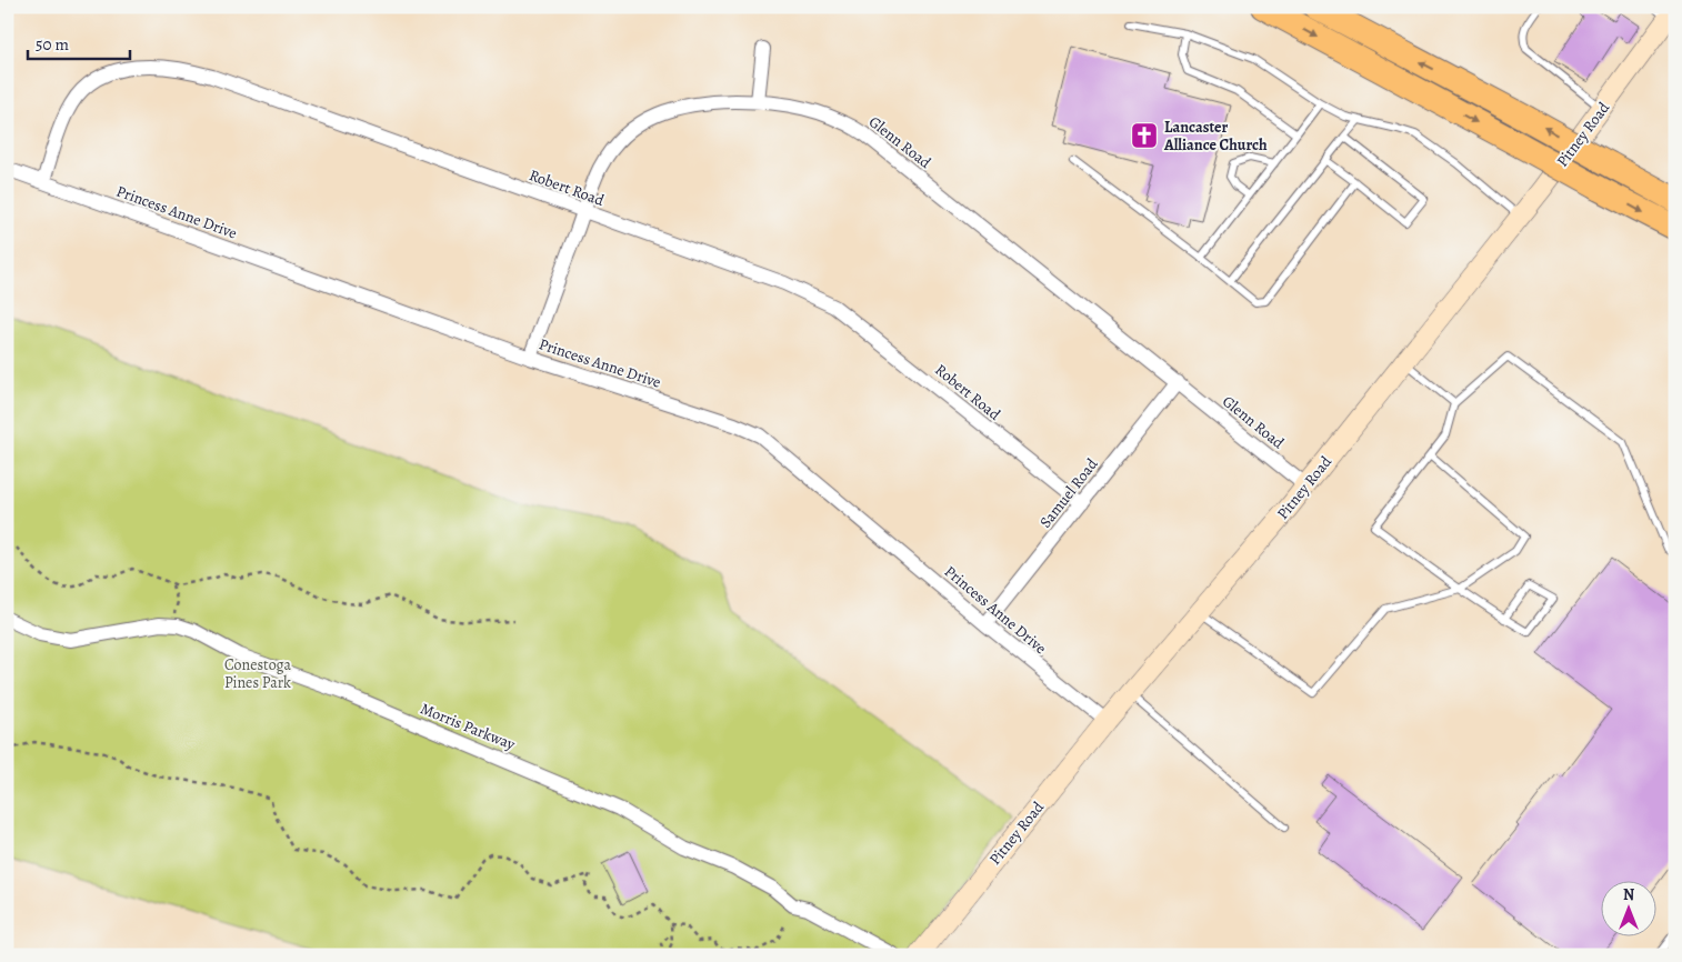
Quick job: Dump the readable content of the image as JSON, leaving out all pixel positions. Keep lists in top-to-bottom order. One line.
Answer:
{"streets":{"main road":["Pitney Road"],"street":["Glenn Road","Robert Road","Princess Anne Drive","Samuel Road","Morris Parkway"]},"crossings":[["Pitney Road","Glenn Road"],["Pitney Road","Princess Anne Drive"],["Glenn Road","Robert Road"],["Glenn Road","Princess Anne Drive"],["Glenn Road","Samuel Road"],["Robert Road","Princess Anne Drive"],["Robert Road","Samuel Road"],["Princess Anne Drive","Samuel Road"]],"parks":["Conestoga Pines Park"],"places":{"church":["Lancaster Alliance Church"]},"scale_bar":"50 m","north":"top"}
